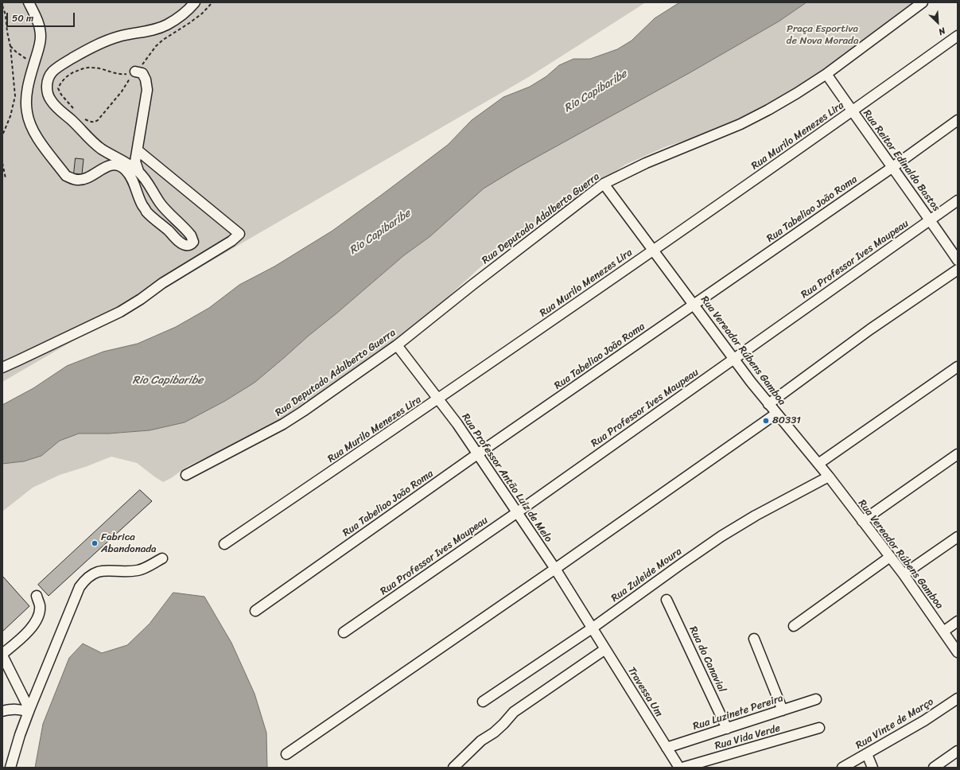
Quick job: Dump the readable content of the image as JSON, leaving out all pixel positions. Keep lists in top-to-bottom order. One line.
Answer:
{"streets":{"street":["Rua Murilo Menezes Lira","Rua Reitor Edinaldo Bastos","Rua Tabeliao João Roma","Rua Deputado Adalberto Guerra","Rua Professor Ives Maupeau","Rua Vereador Rúbens Gamboa","Rua Professor Antão Luiz de Melo","Rua Zuleide Moura","Rua do Canavial","Travessa Um","Rua Luzinete Pereira","Rua Vinte de Março","Rua Vida Verde"]},"crossings":[["Rua Murilo Menezes Lira","Rua Reitor Edinaldo Bastos"],["Rua Murilo Menezes Lira","Rua Vereador Rúbens Gamboa"],["Rua Murilo Menezes Lira","Rua Professor Antão Luiz de Melo"],["Rua Reitor Edinaldo Bastos","Rua Tabeliao João Roma"],["Rua Reitor Edinaldo Bastos","Rua Deputado Adalberto Guerra"],["Rua Reitor Edinaldo Bastos","Rua Professor Ives Maupeau"],["Rua Tabeliao João Roma","Rua Vereador Rúbens Gamboa"],["Rua Tabeliao João Roma","Rua Professor Antão Luiz de Melo"],["Rua Deputado Adalberto Guerra","Rua Vereador Rúbens Gamboa"],["Rua Deputado Adalberto Guerra","Rua Professor Antão Luiz de Melo"],["Rua Professor Ives Maupeau","Rua Vereador Rúbens Gamboa"],["Rua Professor Ives Maupeau","Rua Professor Antão Luiz de Melo"],["Rua Vereador Rúbens Gamboa","Rua Zuleide Moura"],["Rua Professor Antão Luiz de Melo","Rua Zuleide Moura"],["Rua Professor Antão Luiz de Melo","Travessa Um"],["Rua Zuleide Moura","Travessa Um"],["Rua do Canavial","Rua Luzinete Pereira"],["Travessa Um","Rua Luzinete Pereira"]],"water":["Rio Capibaribe"],"parks":["Praça Esportiva de Nova Morada"],"places":["80331","Fabrica Abandonada"],"scale_bar":"50 m","north":"bottom right"}
